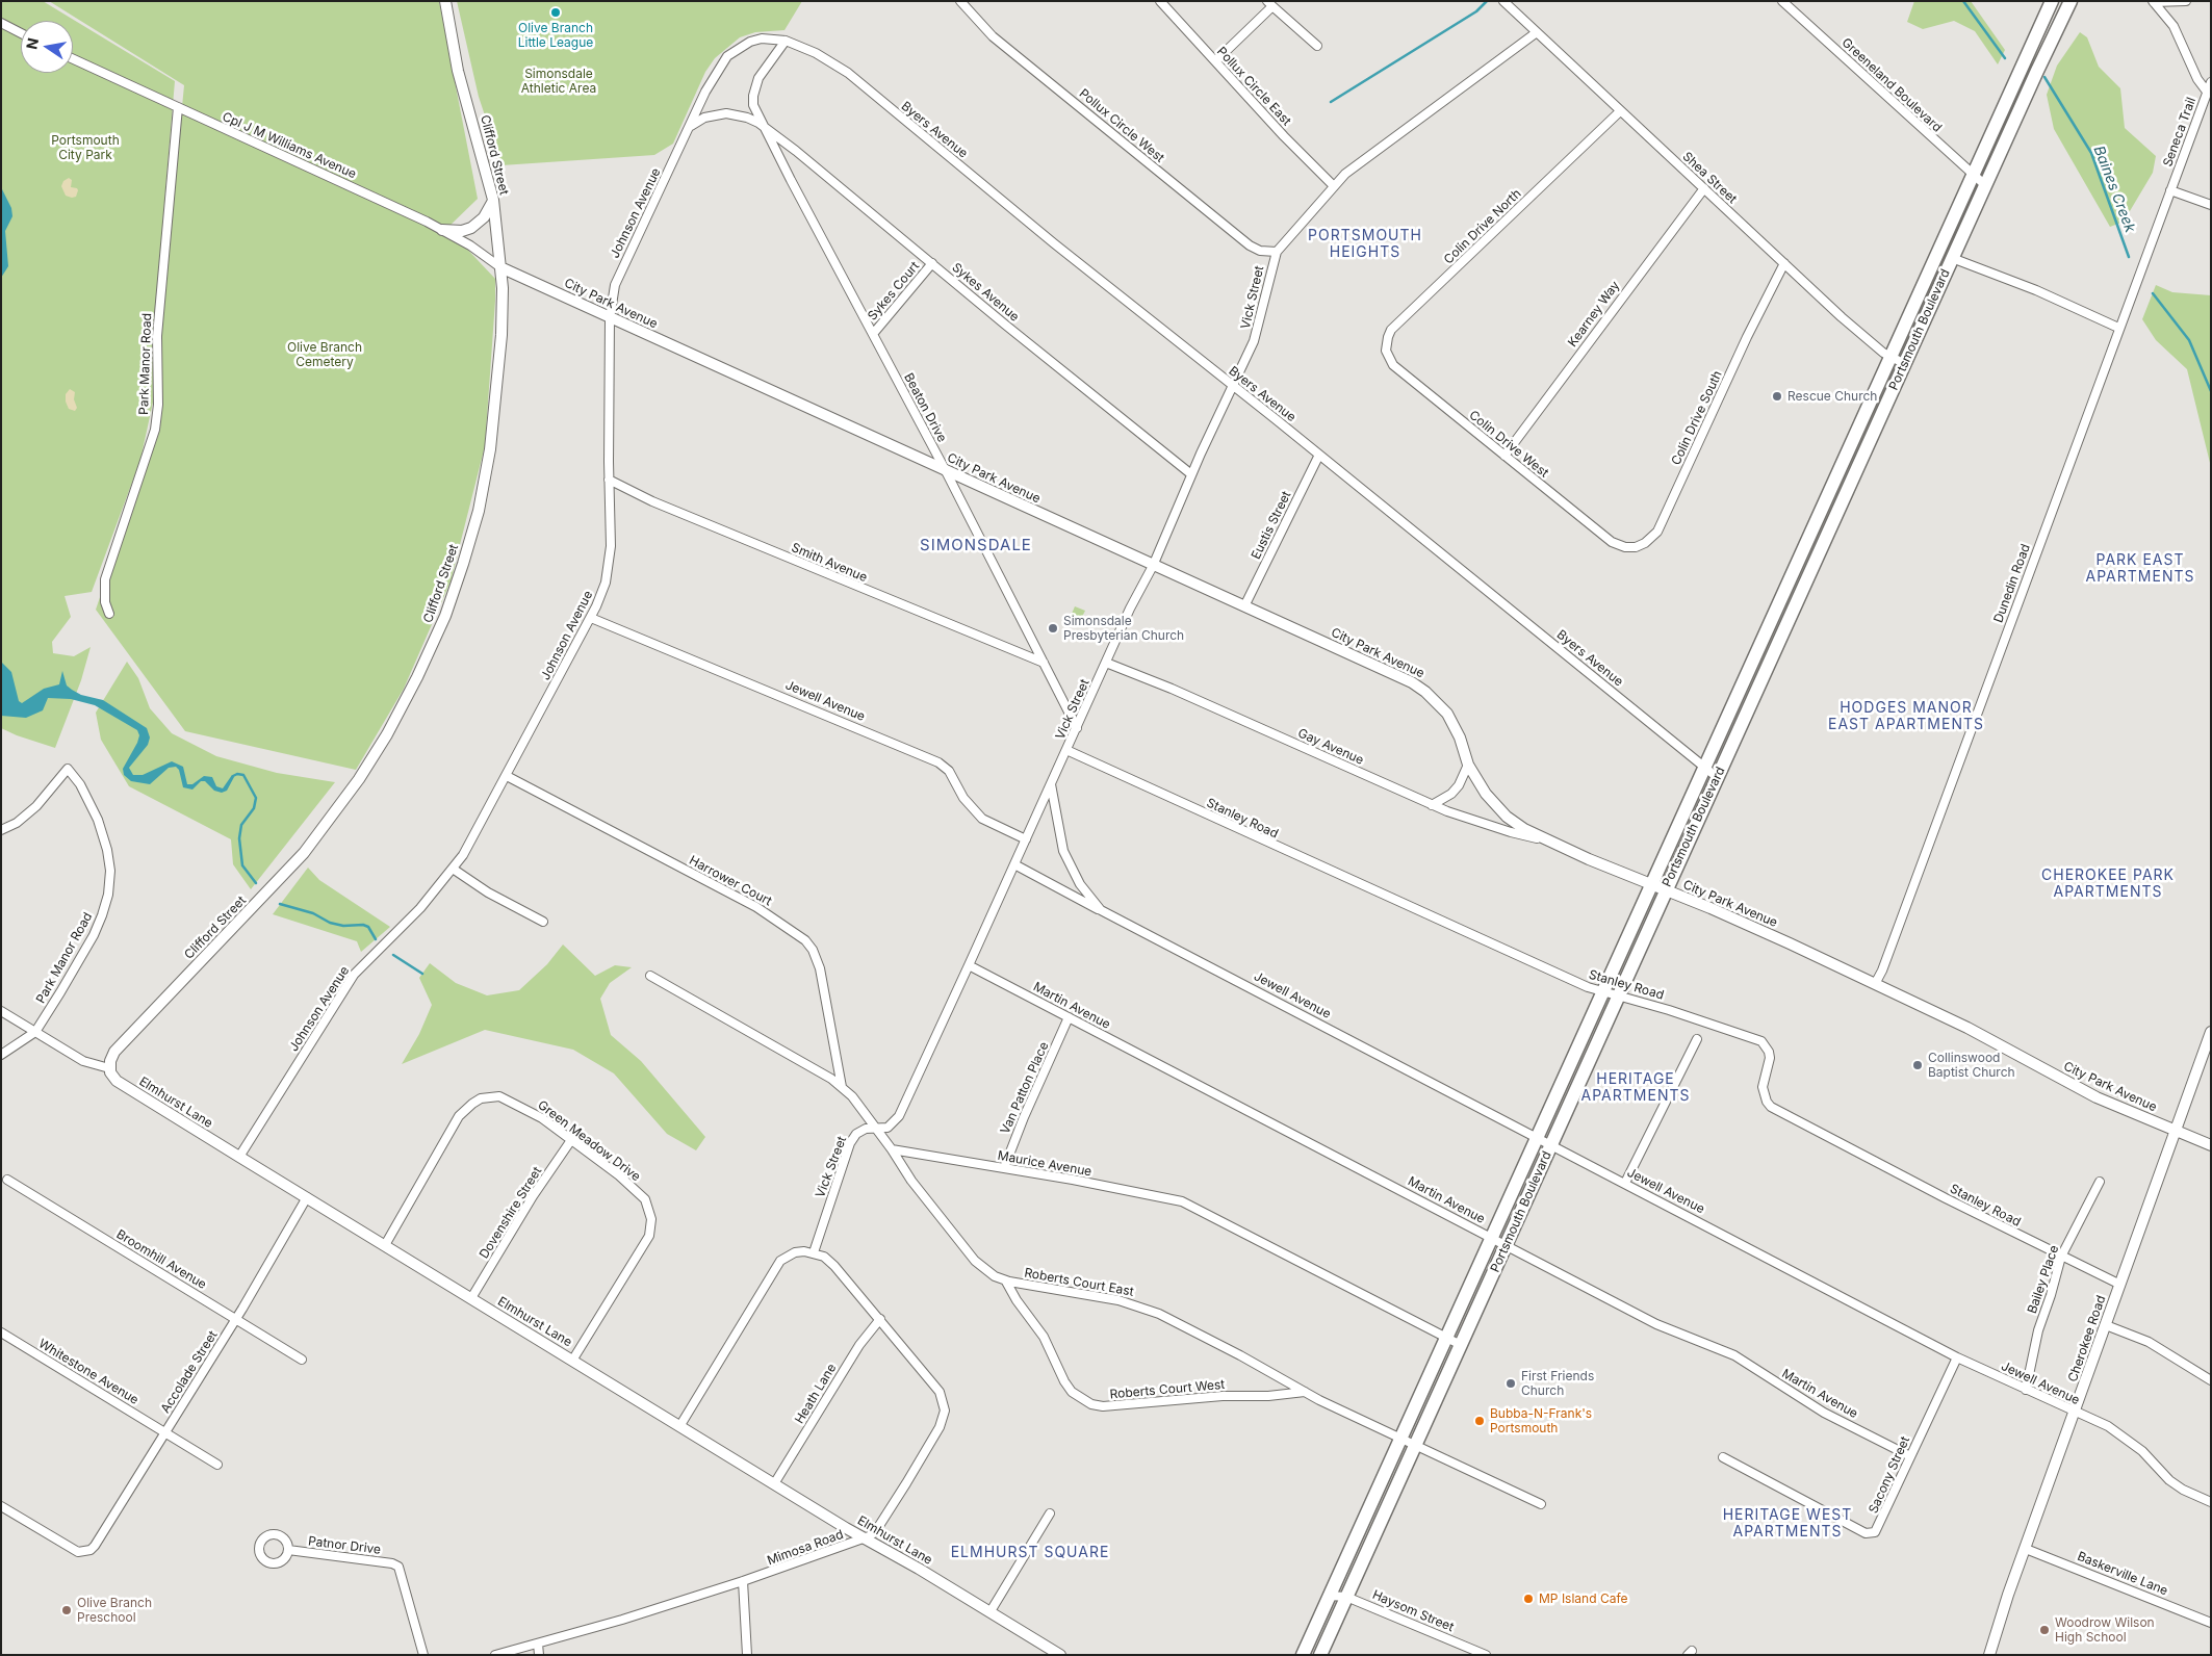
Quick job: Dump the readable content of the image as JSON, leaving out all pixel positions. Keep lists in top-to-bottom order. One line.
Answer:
{"streets":{"main road":["Portsmouth Boulevard"],"street":["Greeneland Boulevard","Pollux Circle East","Pollux Circle West","Byers Avenue","Seneca Trail","Cpl J M Williams Avenue","Clifford Street","Shea Street","Johnson Avenue","Colin Drive North","Sykes Court","Sykes Avenue","Vick Street","City Park Avenue","Kearney Way","Park Manor Road","Beaton Drive","Colin Drive South","Colin Drive West","Eustis Street","Smith Avenue","Dunedin Road","Jewell Avenue","Gay Avenue","Stanley Road","Harrower Court","Martin Avenue","Van Patton Place","Elmhurst Lane","Green Meadow Drive","Maurice Avenue","Dovenshire Street","Broomhill Avenue","Bailey Place","Roberts Court East","Cherokee Road","Whitestone Avenue","Accolade Street","Roberts Court West","Heath Lane","Sacony Street","Patnor Drive","Mimosa Road","Baskerville Lane","Haysom Street"]},"crossings":[["Greeneland Boulevard","Portsmouth Boulevard"],["Pollux Circle East","Vick Street"],["Pollux Circle West","Vick Street"],["Byers Avenue","Johnson Avenue"],["Byers Avenue","Vick Street"],["Byers Avenue","Portsmouth Boulevard"],["Byers Avenue","Beaton Drive"],["Byers Avenue","Eustis Street"],["Seneca Trail","Dunedin Road"],["Cpl J M Williams Avenue","Clifford Street"],["Cpl J M Williams Avenue","City Park Avenue"],["Cpl J M Williams Avenue","Park Manor Road"],["Clifford Street","City Park Avenue"],["Clifford Street","Elmhurst Lane"],["Shea Street","Colin Drive North"],["Shea Street","Vick Street"],["Shea Street","Kearney Way"],["Shea Street","Portsmouth Boulevard"],["Shea Street","Colin Drive South"],["Johnson Avenue","City Park Avenue"],["Johnson Avenue","Beaton Drive"],["Johnson Avenue","Smith Avenue"],["Johnson Avenue","Jewell Avenue"],["Johnson Avenue","Harrower Court"],["Johnson Avenue","Elmhurst Lane"],["Colin Drive North","Colin Drive West"],["Sykes Court","Sykes Avenue"],["Sykes Court","Beaton Drive"],["Sykes Avenue","Vick Street"],["Sykes Avenue","Beaton Drive"],["Vick Street","City Park Avenue"],["Vick Street","Beaton Drive"],["Vick Street","Jewell Avenue"],["Vick Street","Gay Avenue"],["Vick Street","Stanley Road"],["Vick Street","Martin Avenue"],["Vick Street","Mimosa Road"],["City Park Avenue","Portsmouth Boulevard"],["City Park Avenue","Beaton Drive"],["City Park Avenue","Eustis Street"],["City Park Avenue","Dunedin Road"],["City Park Avenue","Gay Avenue"],["City Park Avenue","Cherokee Road"],["Kearney Way","Colin Drive West"],["Portsmouth Boulevard","Jewell Avenue"],["Portsmouth Boulevard","Stanley Road"],["Portsmouth Boulevard","Martin Avenue"],["Portsmouth Boulevard","Maurice Avenue"],["Portsmouth Boulevard","Roberts Court East"],["Portsmouth Boulevard","Haysom Street"],["Beaton Drive","Smith Avenue"],["Colin Drive South","Colin Drive West"],["Jewell Avenue","Bailey Place"],["Jewell Avenue","Cherokee Road"],["Jewell Avenue","Sacony Street"],["Stanley Road","Bailey Place"],["Stanley Road","Cherokee Road"],["Martin Avenue","Van Patton Place"],["Martin Avenue","Sacony Street"],["Van Patton Place","Maurice Avenue"],["Elmhurst Lane","Green Meadow Drive"],["Elmhurst Lane","Dovenshire Street"],["Elmhurst Lane","Accolade Street"],["Elmhurst Lane","Heath Lane"],["Elmhurst Lane","Mimosa Road"],["Green Meadow Drive","Dovenshire Street"],["Maurice Avenue","Roberts Court East"],["Broomhill Avenue","Accolade Street"],["Roberts Court East","Roberts Court West"],["Cherokee Road","Baskerville Lane"],["Whitestone Avenue","Accolade Street"],["Heath Lane","Mimosa Road"]],"districts":["PORTSMOUTH HEIGHTS","SIMONSDALE","PARK EAST APARTMENTS","HODGES MANOR EAST APARTMENTS","CHEROKEE PARK APARTMENTS","HERITAGE APARTMENTS","HERITAGE WEST APARTMENTS","ELMHURST SQUARE"],"water":["Baines Creek"],"parks":["Simonsdale Athletic Area","Portsmouth City Park","Olive Branch Cemetery"],"places":["Olive Branch Little League","Rescue Church","Simonsdale Presbyterian Church","Collinswood Baptist Church","First Friends Church","Bubba-N-Frank's Portsmouth","MP Island Cafe","Olive Branch Preschool","Woodrow Wilson High School"],"north":"left"}
